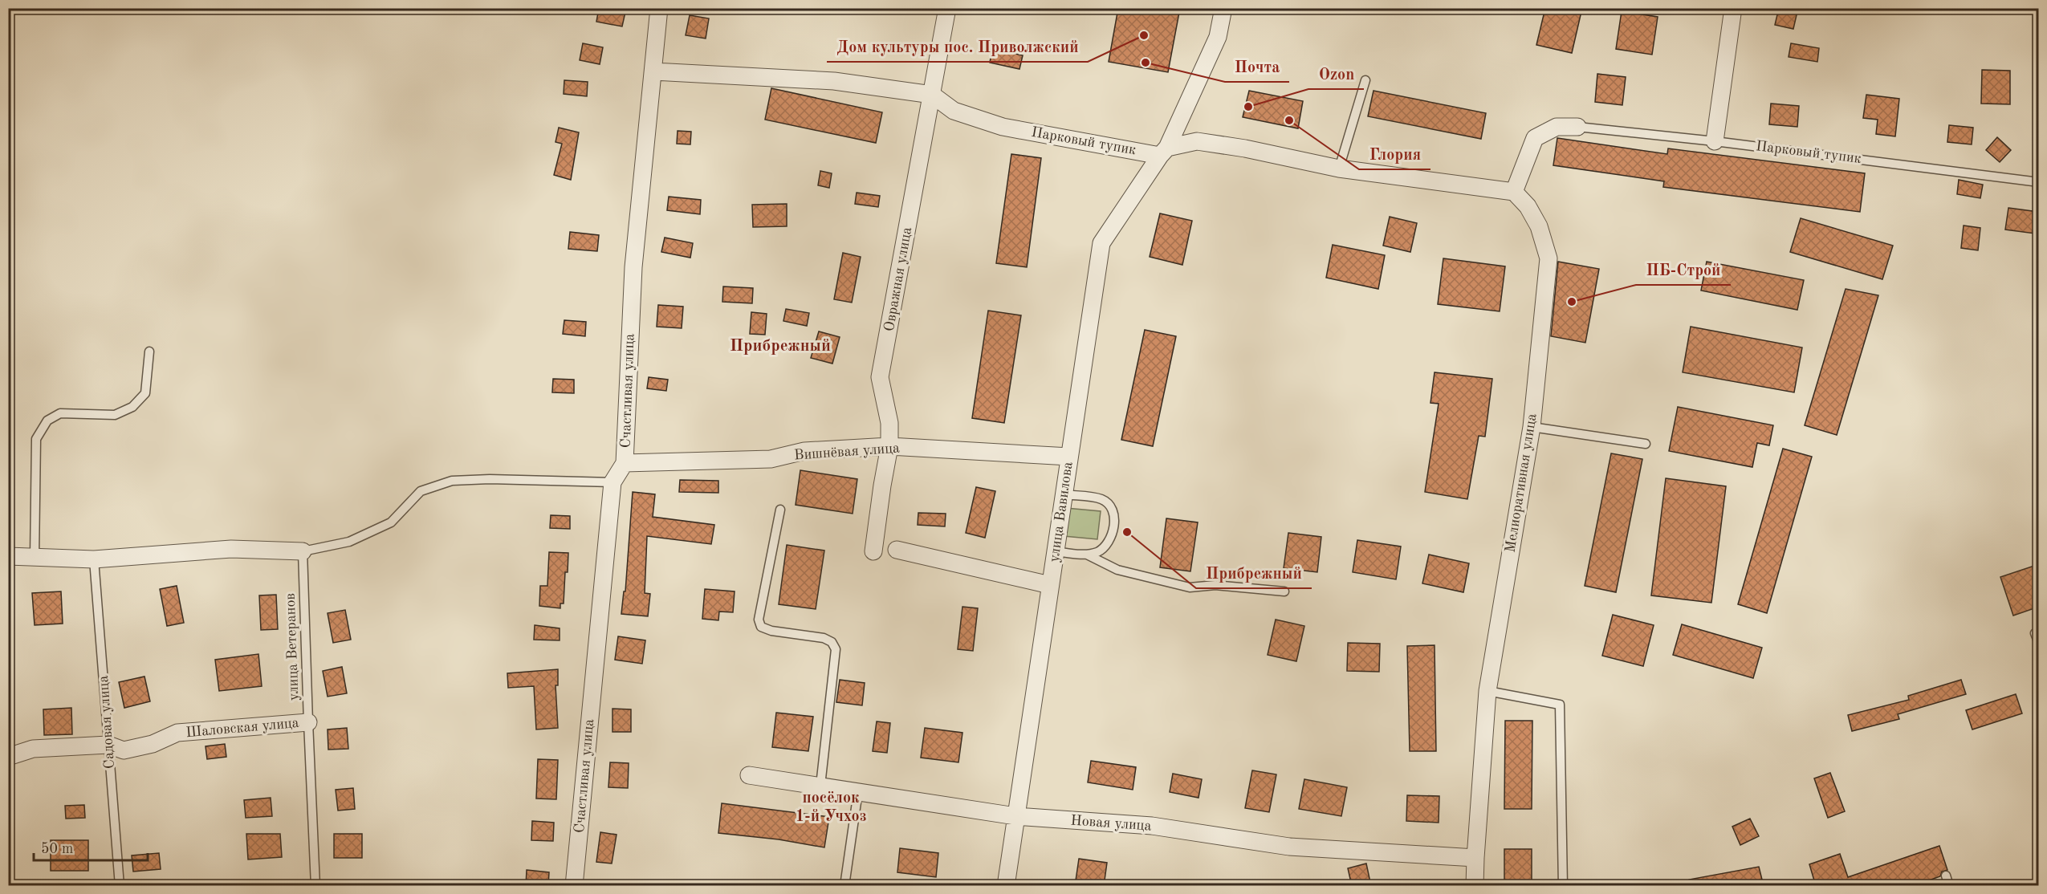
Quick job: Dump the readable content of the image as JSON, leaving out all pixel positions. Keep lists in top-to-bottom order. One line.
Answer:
{"streets":{"street":["Парковый тупик","Овражная улица","Счастливая улица","Вишнёвая улица","Мелиоративная улица","улица Вавилова","Шаловская улица","Новая улица"],"lane":["улица Ветеранов","Садовая улица"]},"crossings":[["Парковый тупик","Овражная улица"],["Парковый тупик","Счастливая улица"],["Парковый тупик","Мелиоративная улица"],["Парковый тупик","улица Вавилова"],["Овражная улица","Вишнёвая улица"],["Счастливая улица","Вишнёвая улица"],["Вишнёвая улица","улица Вавилова"],["Мелиоративная улица","Новая улица"],["улица Вавилова","Новая улица"],["улица Ветеранов","Шаловская улица"],["Садовая улица","Шаловская улица"]],"districts":["Прибрежный","посёлок 1-й Учхоз"],"places":["Дом культуры пос. Приволжский","Почта","Ozon","Глория","ПБ-Строй","Прибрежный"],"scale_bar":"50 m"}
